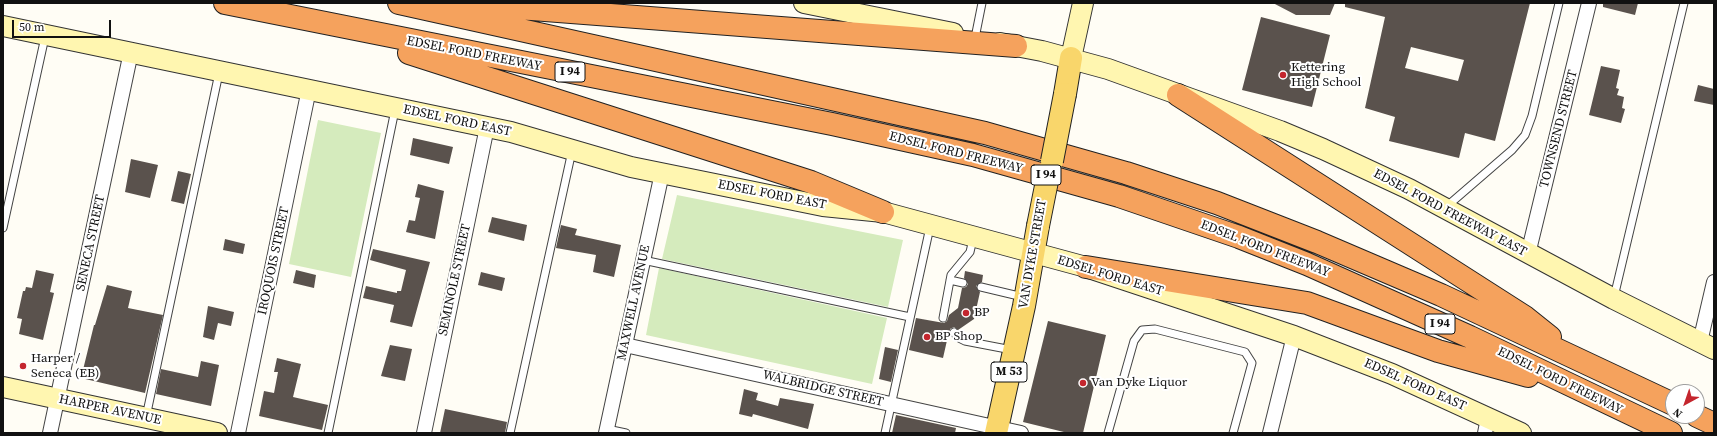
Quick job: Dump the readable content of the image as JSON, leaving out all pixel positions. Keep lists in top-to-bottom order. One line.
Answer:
{"streets":{"highway":["EDSEL FORD FREEWAY","I 94"],"main road":["VAN DYKE STREET","M 53"],"street":["EDSEL FORD EAST","TOWNSEND STREET","EDSEL FORD FREEWAY EAST","SENECA STREET","IROQUOIS STREET","SEMINOLE STREET","MAXWELL AVENUE","WALBRIDGE STREET","HARPER AVENUE"]},"crossings":[["EDSEL FORD EAST","SENECA STREET"],["EDSEL FORD EAST","VAN DYKE STREET"],["EDSEL FORD EAST","IROQUOIS STREET"],["EDSEL FORD EAST","SEMINOLE STREET"],["EDSEL FORD EAST","MAXWELL AVENUE"],["TOWNSEND STREET","EDSEL FORD FREEWAY EAST"],["EDSEL FORD FREEWAY EAST","VAN DYKE STREET"],["SENECA STREET","HARPER AVENUE"],["VAN DYKE STREET","WALBRIDGE STREET"],["MAXWELL AVENUE","WALBRIDGE STREET"]],"places":["Kettering High School","BP","BP Shop","Harper / Seneca (EB)","Van Dyke Liquor"],"scale_bar":"50 m","north":"bottom left"}
